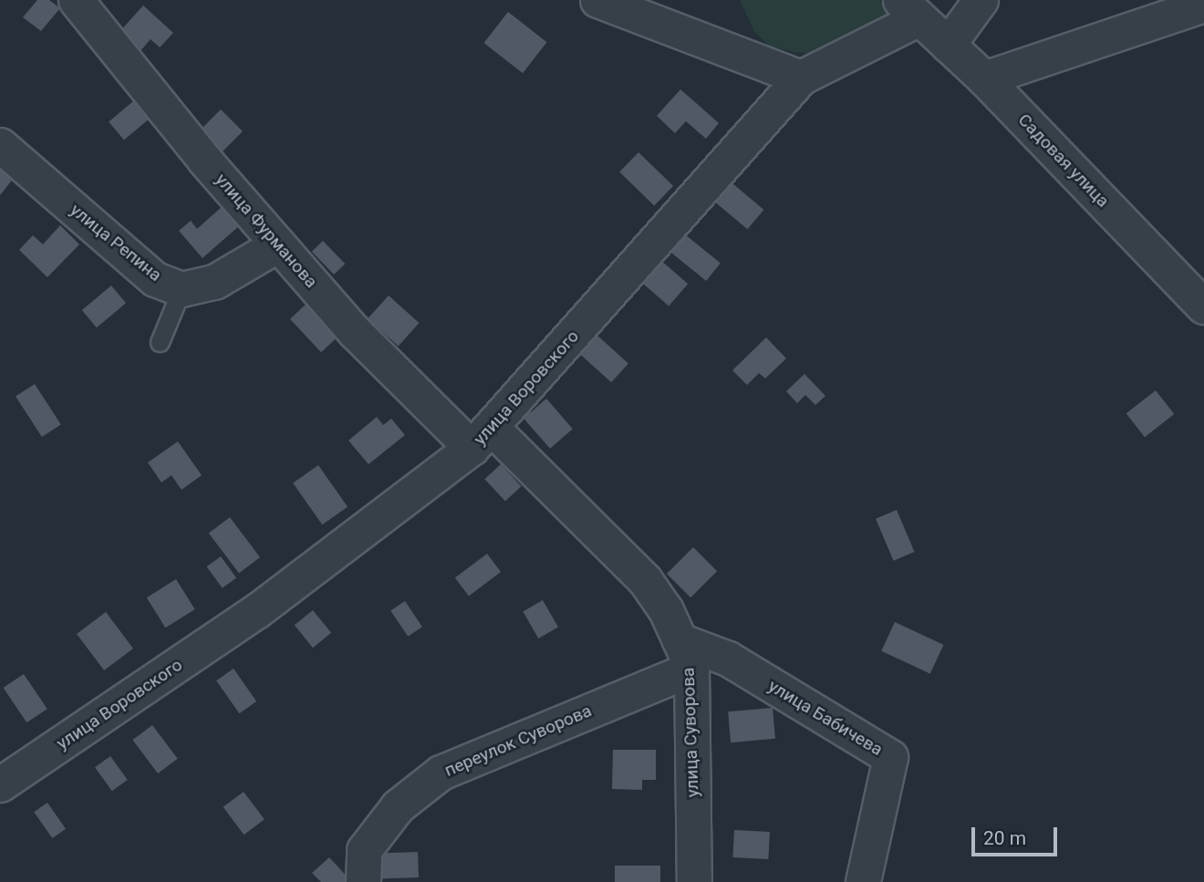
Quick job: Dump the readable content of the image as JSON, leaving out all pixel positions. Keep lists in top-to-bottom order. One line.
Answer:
{"streets":{"street":["Садовая улица","улица Фурманова","улица Репина","улица Воровского","улица Бабичева","улица Суворова","переулок Суворова"]},"crossings":[["Садовая улица","улица Воровского"],["улица Фурманова","улица Репина"],["улица Фурманова","улица Воровского"],["улица Фурманова","улица Суворова"],["улица Воровского","улица Суворова"],["улица Бабичева","улица Суворова"],["улица Бабичева","переулок Суворова"],["улица Суворова","переулок Суворова"]],"scale_bar":"20 m"}
